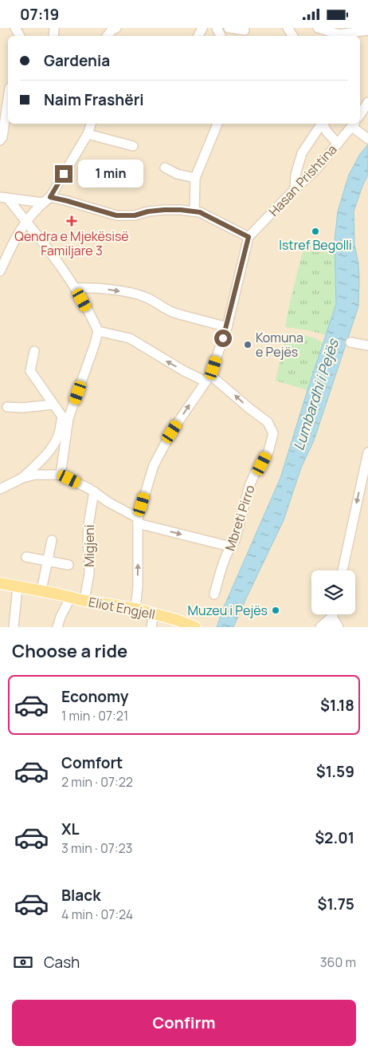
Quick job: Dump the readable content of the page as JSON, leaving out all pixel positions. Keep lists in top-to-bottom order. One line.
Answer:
{"streets":{"main road":["Eliot Engjell"],"street":["Hasan Prishtina","Mbreti Pirro","Migjeni"]},"crossings":[["Migjeni","Eliot Engjell"]],"one_way":["Mbreti Pirro"],"water":["Lumbardhi i Pejës"],"places":{"health":["Qendra e Mjekësisë Familjare 3"],"other":["Istref Begolli","Komuna e Pejës","Muzeu i Pejës"]},"page":{"status":"07:19","banner":["Gardenia","Naim Frashëri"],"bubble":"1 min","heading":"Choose a ride","list":[{"name":"Economy","note":"1 min · 07:21","value":"$1.18"},{"name":"Comfort","note":"2 min · 07:22","value":"$1.59"},{"name":"XL","note":"3 min · 07:23","value":"$2.01"},{"name":"Black","note":"4 min · 07:24","value":"$1.75"}],"pay":["Cash","360 m"],"buttons":"Confirm"}}
